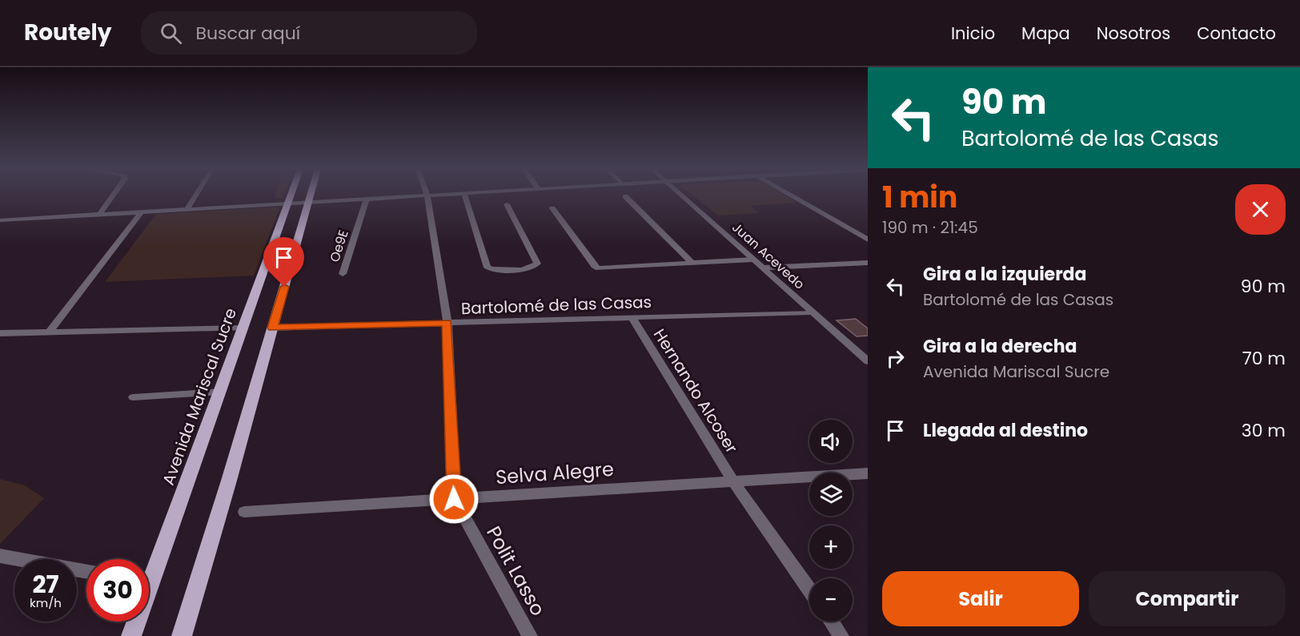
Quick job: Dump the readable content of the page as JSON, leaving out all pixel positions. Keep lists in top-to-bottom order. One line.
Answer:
{"streets":{"main road":["Avenida Mariscal Sucre"],"street":["Oe9E","Juan Acevedo","Bartolomé de las Casas","Hernando Alcoser","Selva Alegre","Polit Lasso"]},"crossings":[["Juan Acevedo","Bartolomé de las Casas"],["Bartolomé de las Casas","Hernando Alcoser"],["Hernando Alcoser","Selva Alegre"],["Selva Alegre","Polit Lasso"]],"page":{"header":"Routely","search":"Buscar aquí","nav":["Inicio","Mapa","Nosotros","Contacto"],"turn":["90 m","Bartolomé de las Casas"],"heading":["1 min","190 m · 21:45"],"list":[{"name":"Gira a la izquierda","note":"Bartolomé de las Casas","value":"90 m"},{"name":"Gira a la derecha","note":"Avenida Mariscal Sucre","value":"70 m"},{"name":"Llegada al destino","value":"30 m"}],"map_buttons":["+","−"],"speed":"27 km/h","limit":"30","buttons":["Salir","Compartir"]}}
